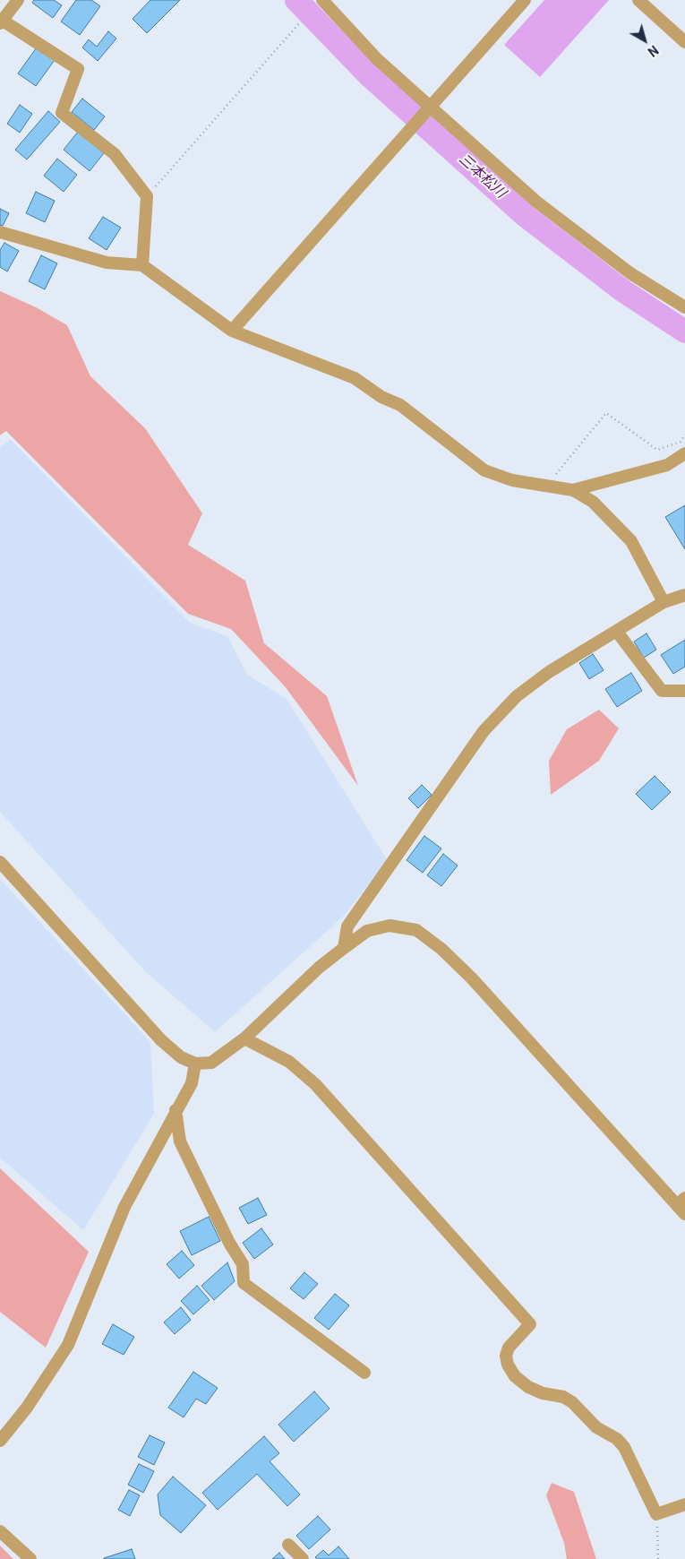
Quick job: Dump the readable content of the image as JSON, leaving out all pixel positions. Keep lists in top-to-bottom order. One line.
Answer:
{"water":["三本松川"],"north":"bottom right"}
